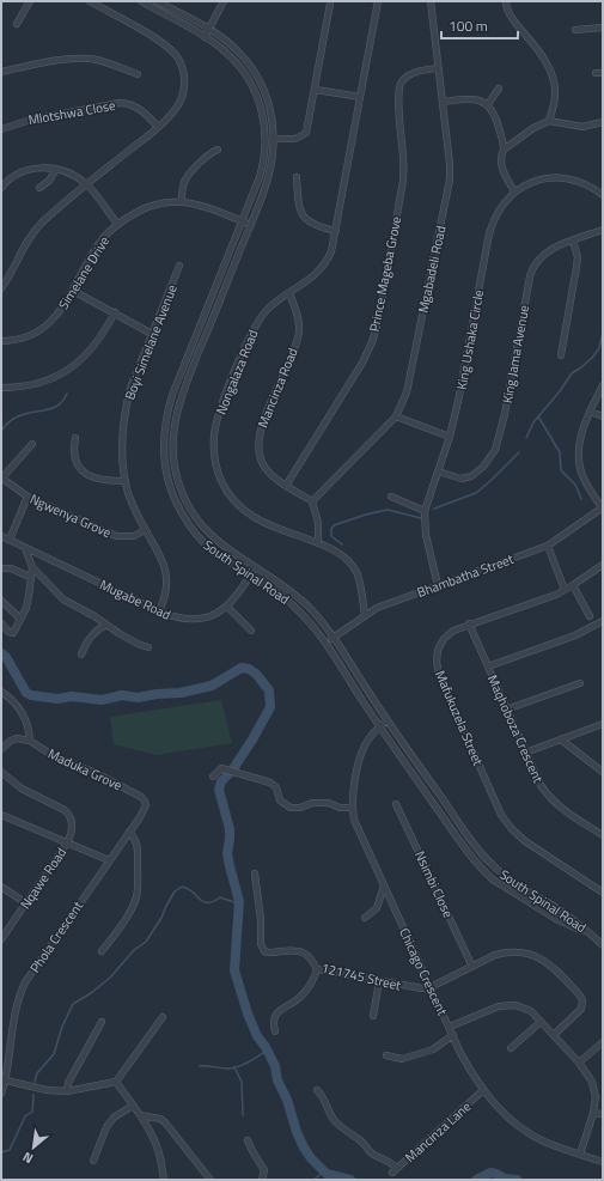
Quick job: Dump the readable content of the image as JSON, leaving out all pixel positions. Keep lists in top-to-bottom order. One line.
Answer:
{"streets":{"street":["Mlotshwa Close","Mgabadeli Road","Simelane Drive","Prince Mageba Grove","King Ushaka Circle","Boyi Simelane Avenue","King Jama Avenue","Nongalaza Road","Mancinza Road","Ngwenya Grove","South Spinal Road","Bhambatha Street","Mugabe Road","Mafukuzela Street","Maqhoboza Crescent","Maduka Grove","Nqawe Road","Nsimbi Close","Phola Crescent","Chicago Crescent","121745 Street","Mancinza Lane"]},"crossings":[["Mgabadeli Road","Prince Mageba Grove"],["Mgabadeli Road","Mancinza Road"],["Simelane Drive","South Spinal Road"],["Prince Mageba Grove","Mancinza Road"],["King Ushaka Circle","King Jama Avenue"],["King Ushaka Circle","Bhambatha Street"],["Boyi Simelane Avenue","Ngwenya Grove"],["Boyi Simelane Avenue","Mugabe Road"],["Nongalaza Road","Mancinza Road"],["Nongalaza Road","Bhambatha Street"],["South Spinal Road","Bhambatha Street"],["South Spinal Road","Mugabe Road"],["South Spinal Road","Chicago Crescent"],["Mafukuzela Street","Maqhoboza Crescent"],["Maduka Grove","Phola Crescent"],["Chicago Crescent","121745 Street"],["Chicago Crescent","Mancinza Lane"]],"scale_bar":"100 m","north":"bottom left"}
